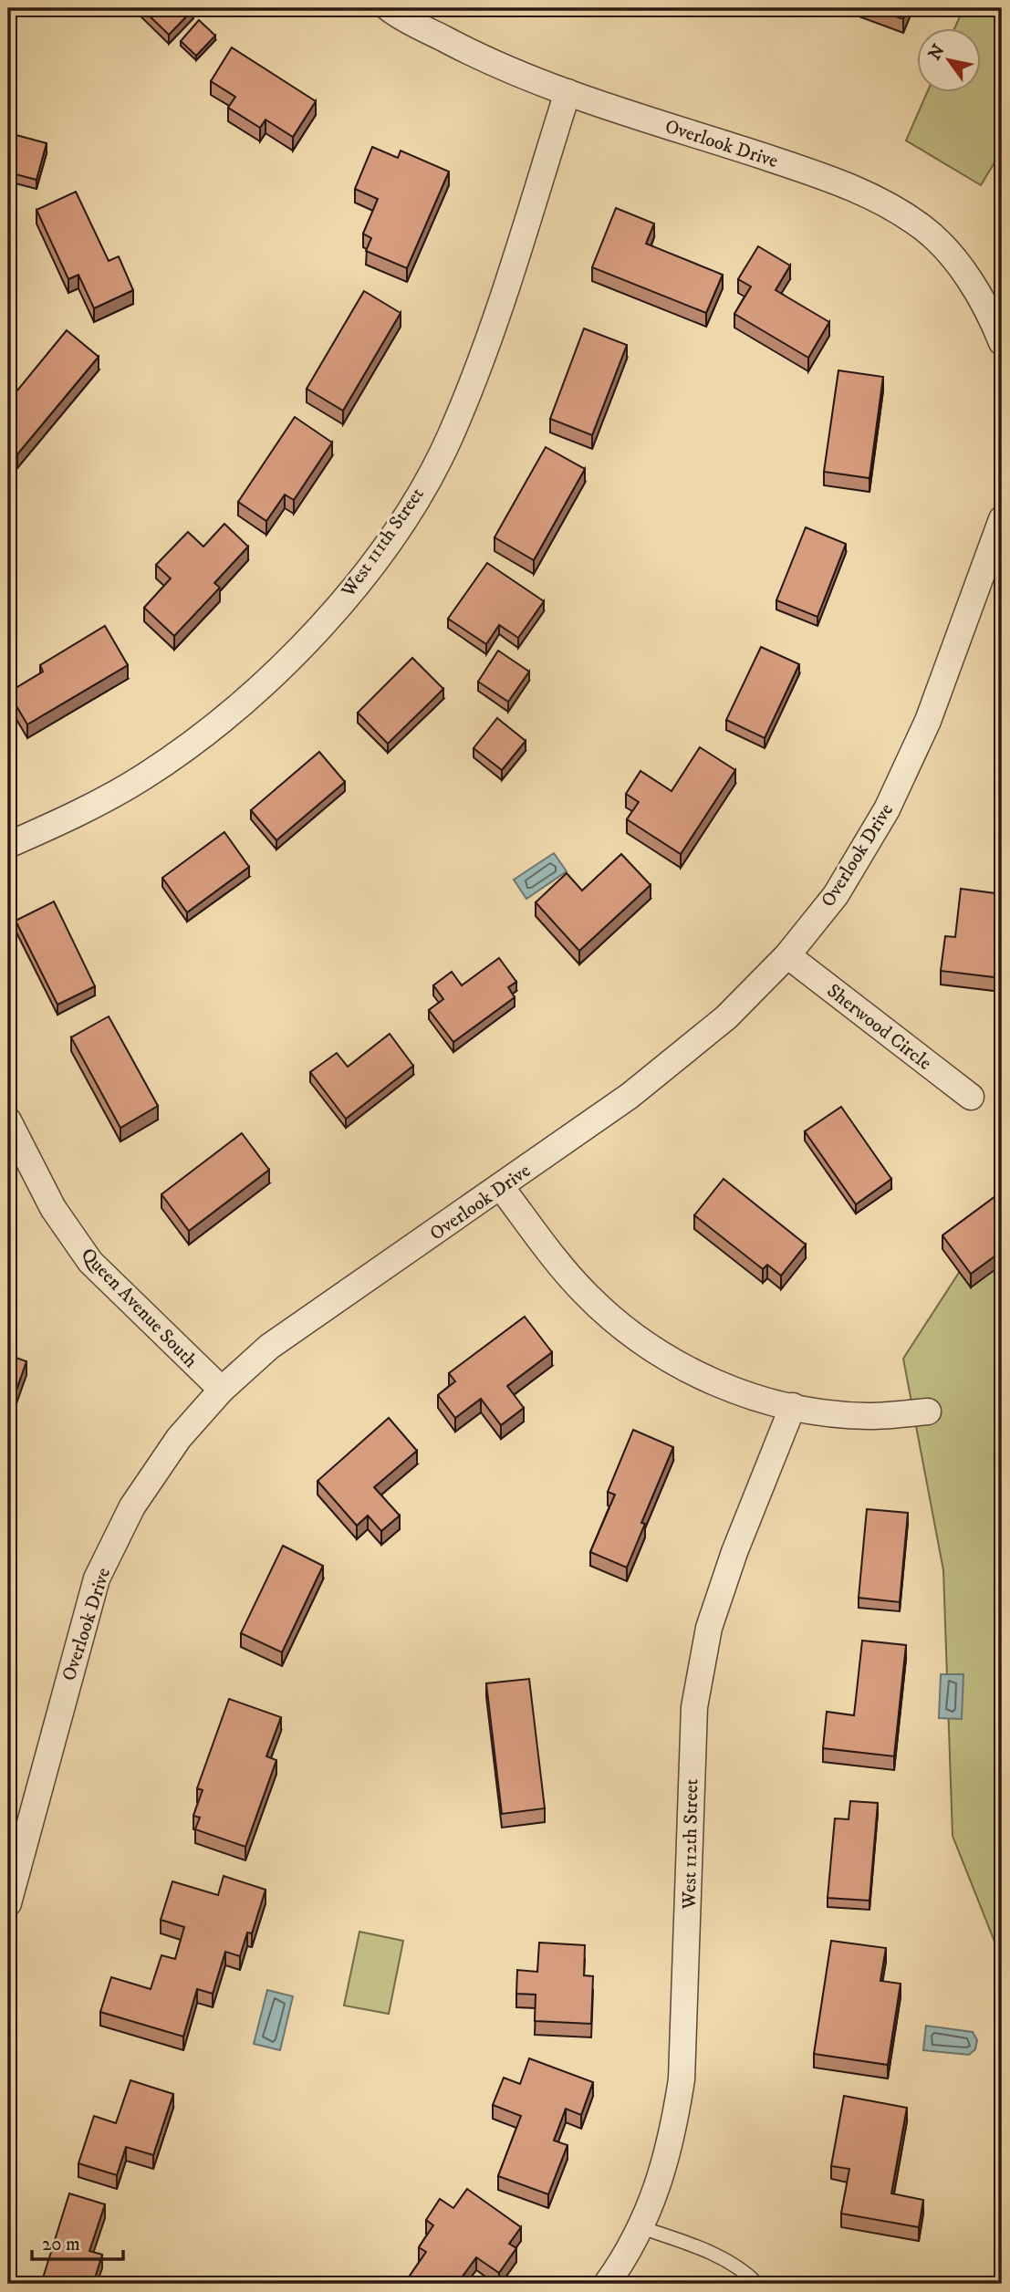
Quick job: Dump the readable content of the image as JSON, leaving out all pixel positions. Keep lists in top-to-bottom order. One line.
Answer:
{"streets":{"street":["Overlook Drive","West 111th Street","Sherwood Circle","Queen Avenue South","West 112th Street"]},"crossings":[["Overlook Drive","West 111th Street"],["Overlook Drive","Sherwood Circle"],["Overlook Drive","Queen Avenue South"]],"scale_bar":"20 m","north":"top left"}
